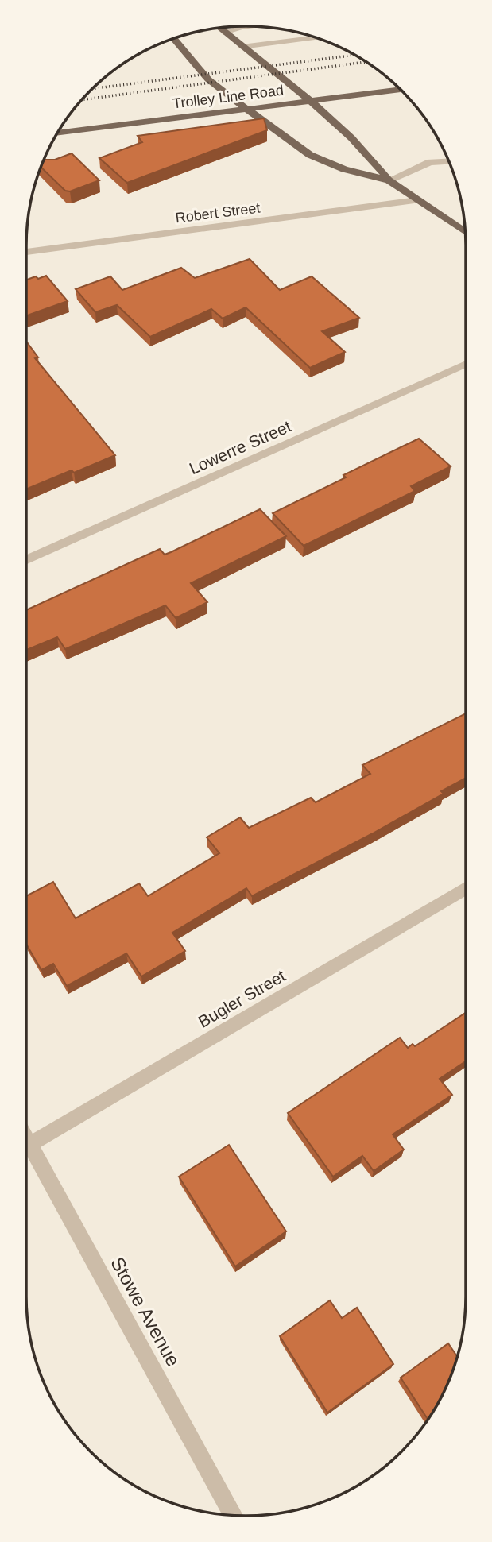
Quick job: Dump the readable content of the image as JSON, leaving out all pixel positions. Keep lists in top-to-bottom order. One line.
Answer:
{"streets":{"main road":["Trolley Line Road"],"street":["Robert Street","Lowerre Street","Bugler Street","Stowe Avenue"]},"crossings":[["Bugler Street","Stowe Avenue"]]}
